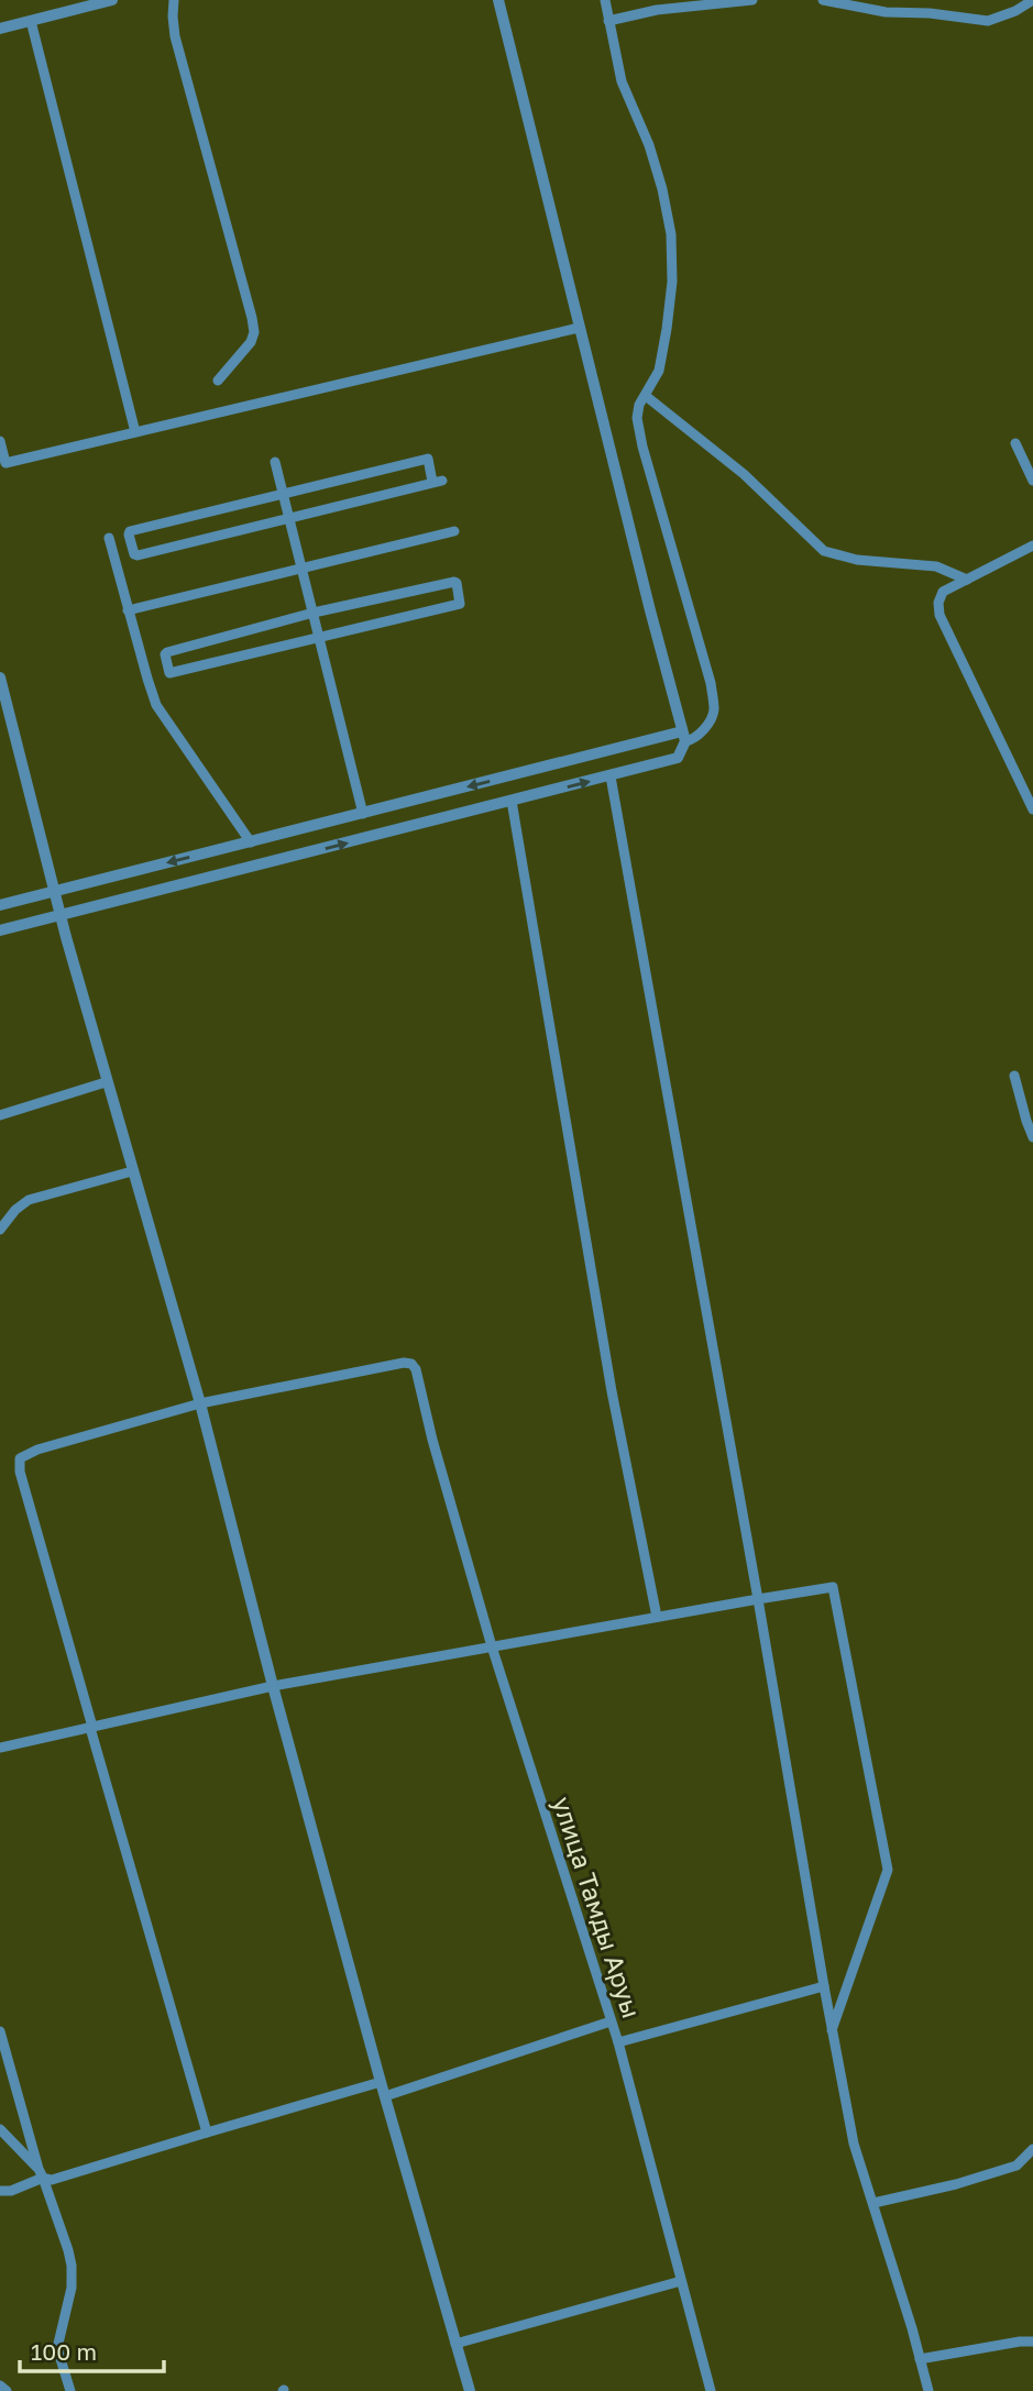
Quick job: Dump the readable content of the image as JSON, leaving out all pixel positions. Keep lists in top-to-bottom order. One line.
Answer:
{"streets":{"street":["улица Тамды Аруы"]},"scale_bar":"100 m"}
